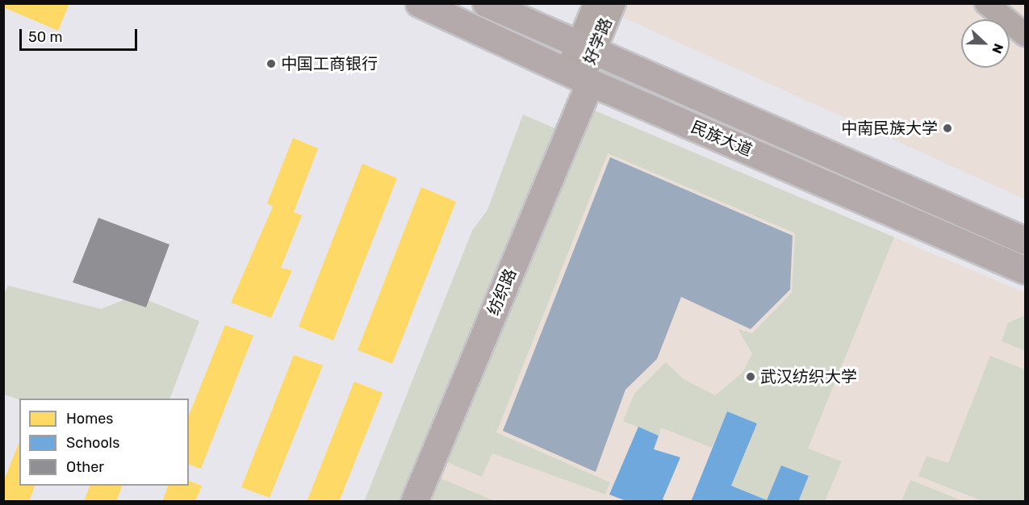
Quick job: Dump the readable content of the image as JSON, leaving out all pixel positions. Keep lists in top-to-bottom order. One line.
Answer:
{"streets":{"main road":["民族大道","纺织路"],"street":["好学路"]},"crossings":[["好学路","民族大道"],["好学路","纺织路"],["民族大道","纺织路"]],"places":["中国工商银行","中南民族大学","武汉纺织大学"],"legend":["Homes","Schools","Other"],"scale_bar":"50 m","north":"right"}
